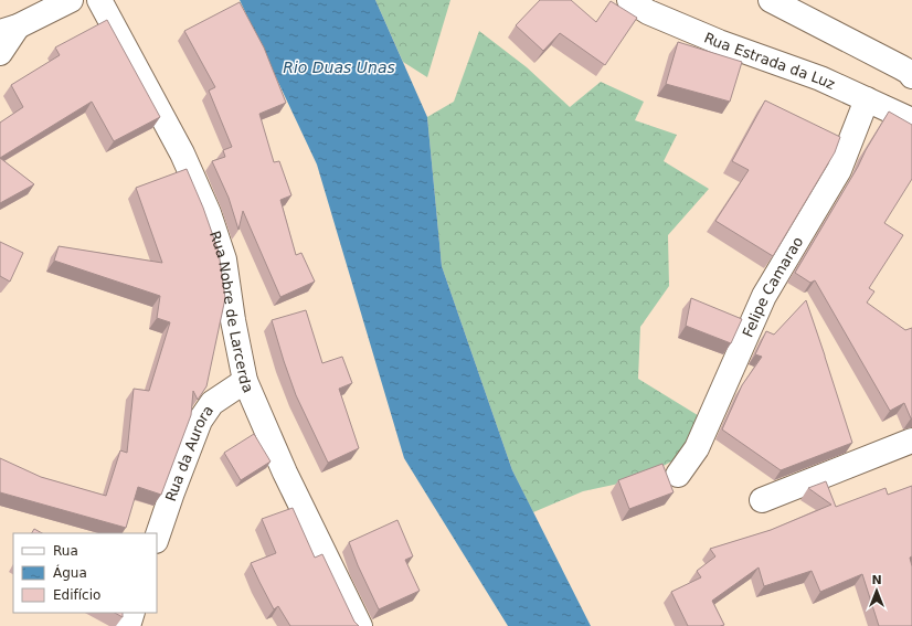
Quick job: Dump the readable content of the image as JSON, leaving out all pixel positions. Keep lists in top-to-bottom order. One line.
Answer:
{"streets":{"street":["Rua Estrada da Luz","Felipe Camarao","Rua Nobre de Larcerda","Rua da Aurora"]},"crossings":[["Rua Estrada da Luz","Felipe Camarao"],["Rua Nobre de Larcerda","Rua da Aurora"]],"water":["Rio Duas Unas"],"legend":["Rua","Água","Edifício"],"north":"top"}
